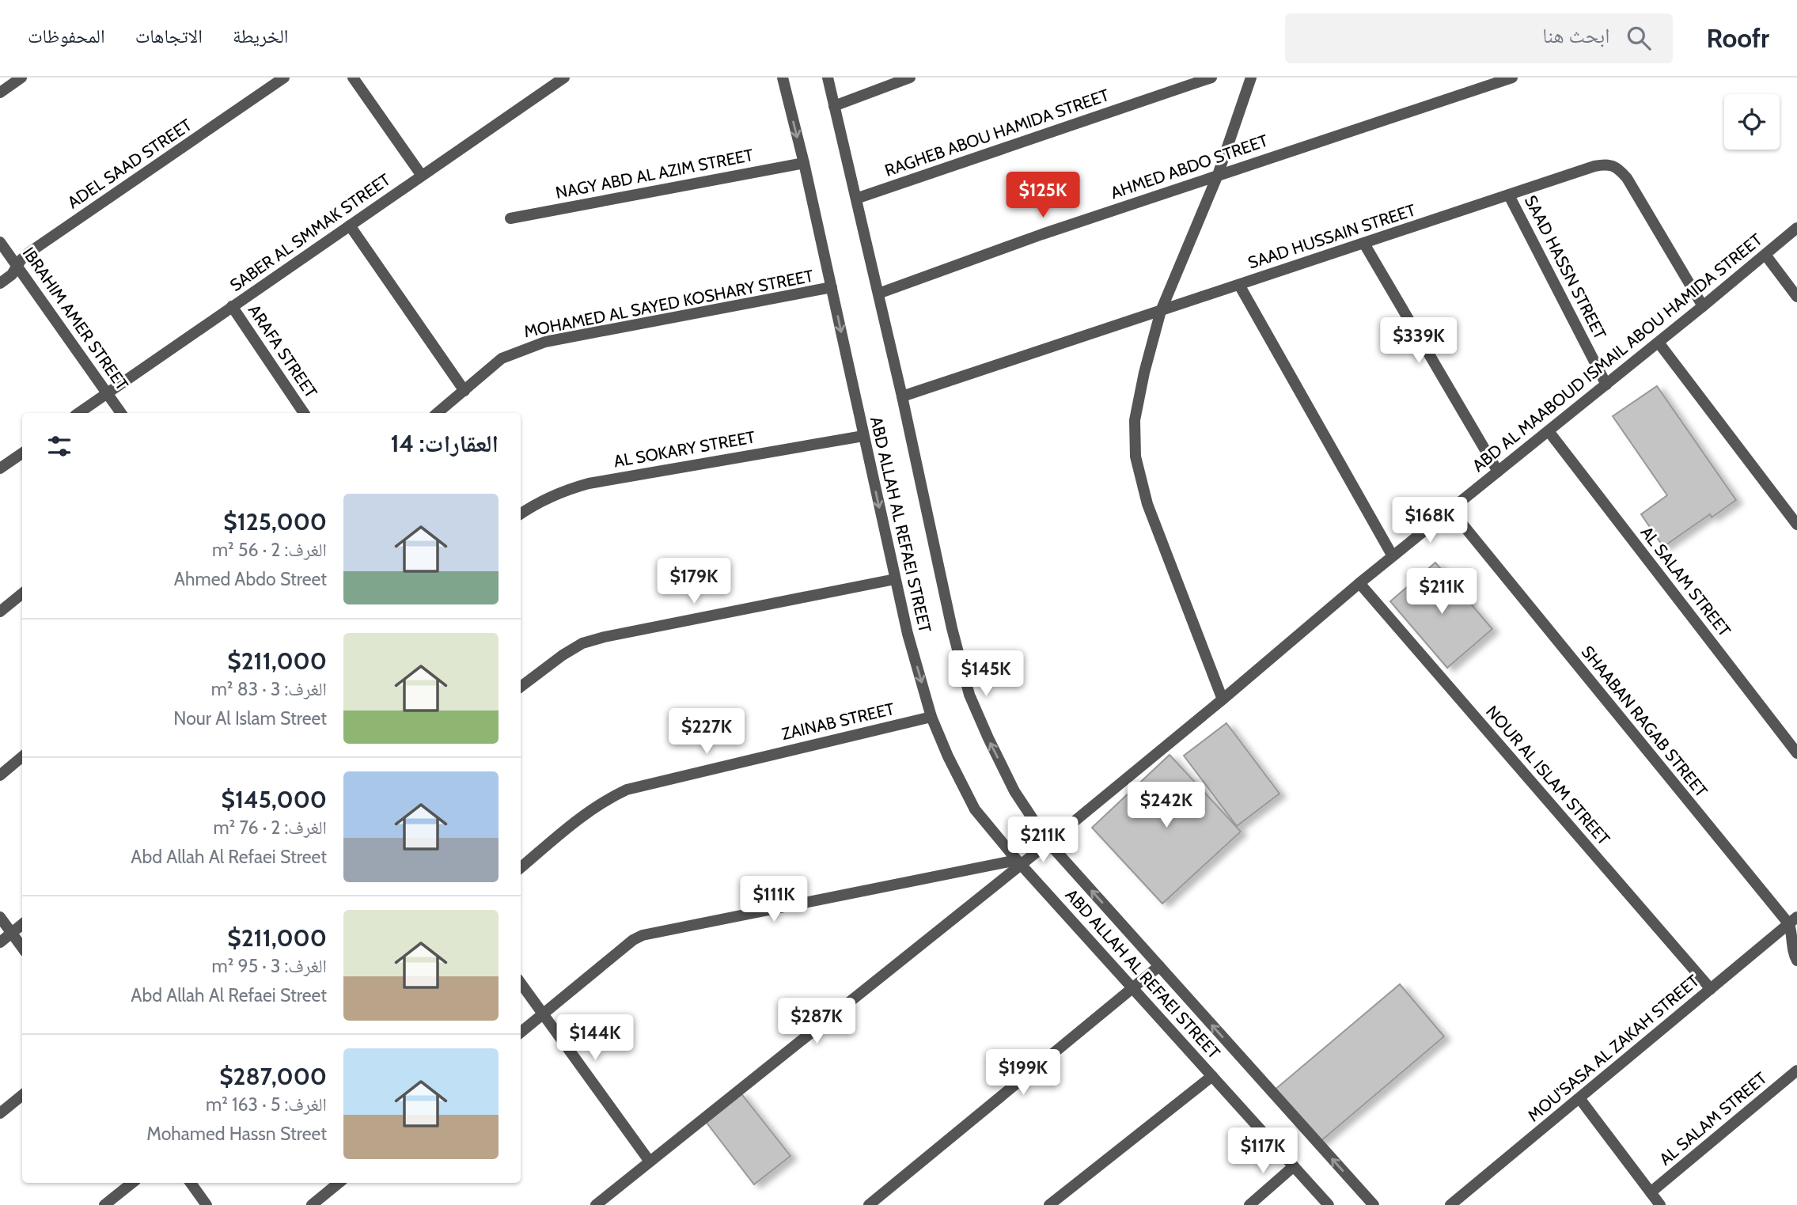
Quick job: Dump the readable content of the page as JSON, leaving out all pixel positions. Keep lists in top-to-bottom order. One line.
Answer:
{"streets":{"street":["RAGHEB ABOU HAMIDA STREET","ADEL SAAD STREET","AHMED ABDO STREET","NAGY ABD AL AZIM STREET","SABER AL SMMAK STREET","SAAD HUSSAIN STREET","SAAD HASSN STREET","MOHAMED AL SAYED KOSHARY STREET","IBRAHIM AMER STREET","ARAFA STREET","ABD AL MAABOUD ISMAIL ABOU HAMIDA STREET","AL SOKARY STREET","ABD ALLAH AL REFAEI STREET","AL SALAM STREET","ZAINAB STREET","SHAABAN RAGAB STREET","NOUR AL ISLAM STREET","MOU'SASA AL ZAKAH STREET"]},"crossings":[["RAGHEB ABOU HAMIDA STREET","ABD ALLAH AL REFAEI STREET"],["ADEL SAAD STREET","IBRAHIM AMER STREET"],["AHMED ABDO STREET","ABD ALLAH AL REFAEI STREET"],["NAGY ABD AL AZIM STREET","ABD ALLAH AL REFAEI STREET"],["SABER AL SMMAK STREET","IBRAHIM AMER STREET"],["SABER AL SMMAK STREET","ARAFA STREET"],["SAAD HUSSAIN STREET","SAAD HASSN STREET"],["SAAD HUSSAIN STREET","ABD AL MAABOUD ISMAIL ABOU HAMIDA STREET"],["SAAD HUSSAIN STREET","ABD ALLAH AL REFAEI STREET"],["SAAD HASSN STREET","ABD AL MAABOUD ISMAIL ABOU HAMIDA STREET"],["MOHAMED AL SAYED KOSHARY STREET","ABD ALLAH AL REFAEI STREET"],["ABD AL MAABOUD ISMAIL ABOU HAMIDA STREET","ABD ALLAH AL REFAEI STREET"],["ABD AL MAABOUD ISMAIL ABOU HAMIDA STREET","AL SALAM STREET"],["ABD AL MAABOUD ISMAIL ABOU HAMIDA STREET","SHAABAN RAGAB STREET"],["ABD AL MAABOUD ISMAIL ABOU HAMIDA STREET","NOUR AL ISLAM STREET"],["AL SOKARY STREET","ABD ALLAH AL REFAEI STREET"],["ABD ALLAH AL REFAEI STREET","ZAINAB STREET"],["SHAABAN RAGAB STREET","MOU'SASA AL ZAKAH STREET"],["NOUR AL ISLAM STREET","MOU'SASA AL ZAKAH STREET"]],"page":{"header":"Roofr","search":"ابحث هنا","nav":["الخريطة","الاتجاهات","المحفوظات"],"price":["$125K","$339K","$168K","$179K","$211K","$145K","$227K","$242K","$211K","$111K","$287K","$144K","$199K","$117K"],"heading":"العقارات: 14","list":[{"name":"$125,000","note":"الغرف: 2 · 56 m² · Ahmed Abdo Street"},{"name":"$211,000","note":"الغرف: 3 · 83 m² · Nour Al Islam Street"},{"name":"$145,000","note":"الغرف: 2 · 76 m² · Abd Allah Al Refaei Street"},{"name":"$211,000","note":"الغرف: 3 · 95 m² · Abd Allah Al Refaei Street"},{"name":"$287,000","note":"الغرف: 5 · 163 m² · Mohamed Hassn Street"}]}}
